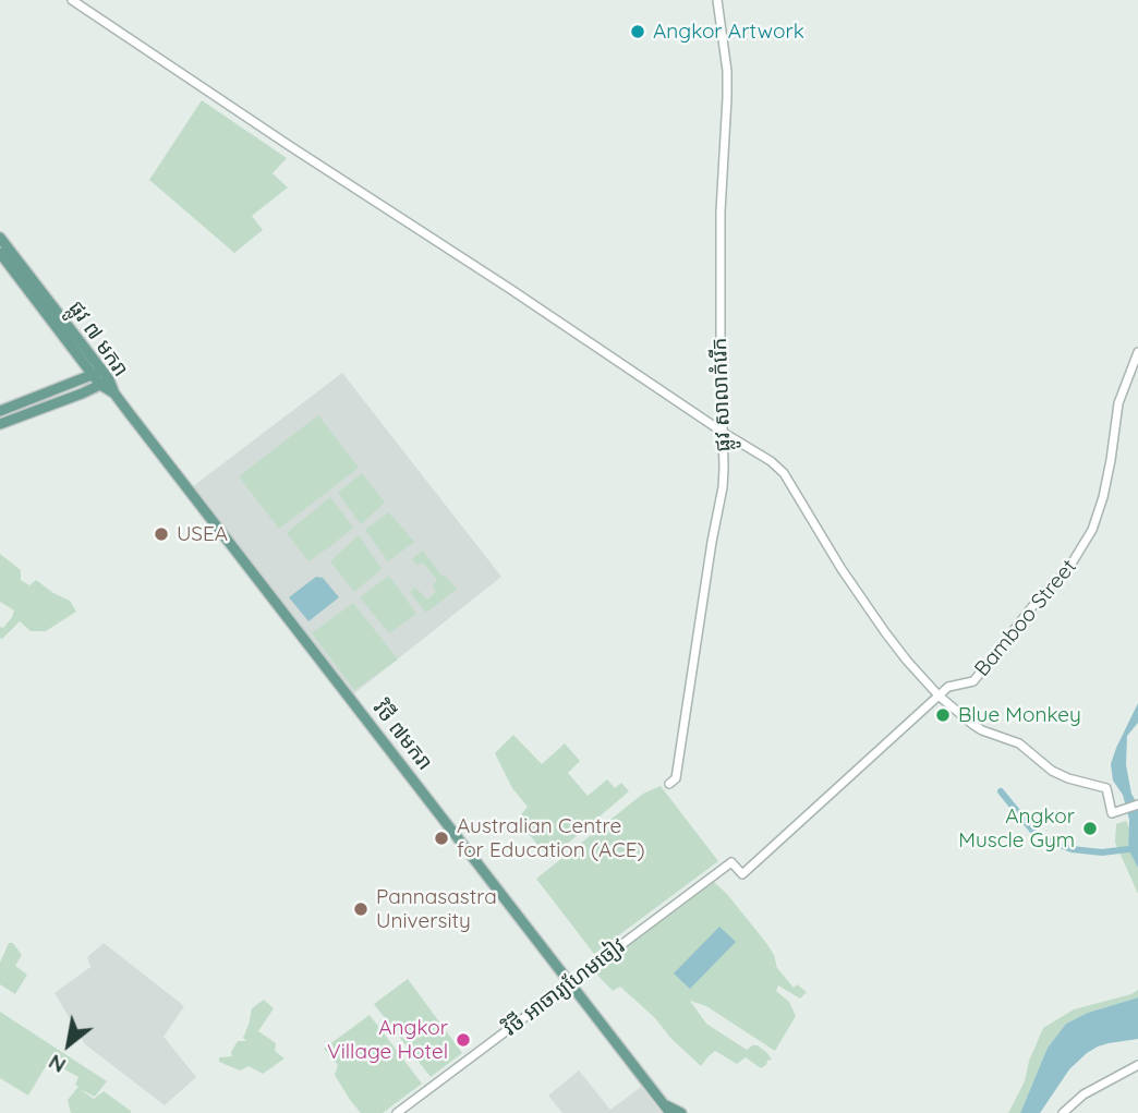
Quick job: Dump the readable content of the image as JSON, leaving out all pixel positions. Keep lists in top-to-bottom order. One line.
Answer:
{"streets":{"main road":["ផ្លូវ ៧ មករា","វិថី ៧មករា"],"street":["ផ្លូវ សាលាកំរើក","Bamboo Street","វិថី អាចារ្យហែមចៀវ"]},"crossings":[["ផ្លូវ ៧ មករា","វិថី ៧មករា"],["Bamboo Street","វិថី អាចារ្យហែមចៀវ"],["វិថី ៧មករា","វិថី អាចារ្យហែមចៀវ"]],"places":["Angkor Artwork","USEA","Blue Monkey","Angkor Muscle Gym","Australian Centre for Education (ACE)","Pannasastra University","Angkor Village Hotel"],"north":"bottom left"}
